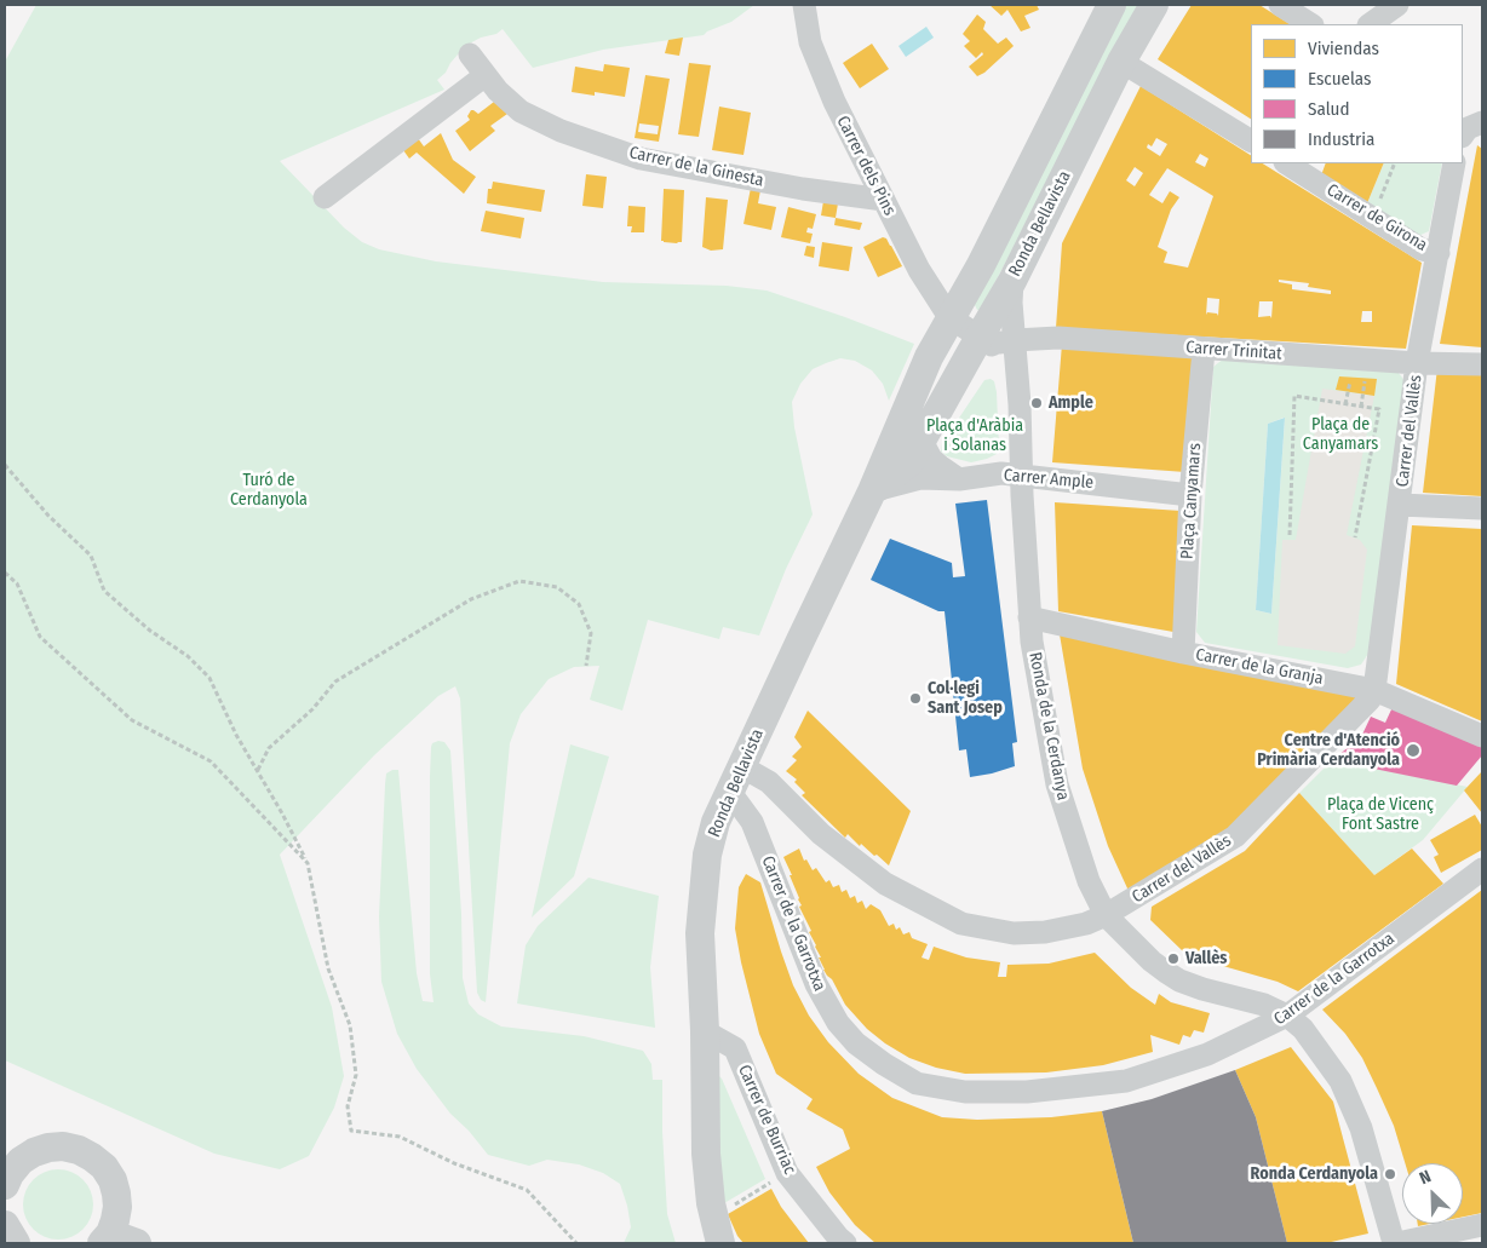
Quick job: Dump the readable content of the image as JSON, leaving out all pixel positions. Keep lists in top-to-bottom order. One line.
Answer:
{"streets":{"street":["Carrer dels Pins","Carrer de la Ginesta","Carrer de Girona","Ronda Bellavista","Carrer Trinitat","Carrer del Vallès","Carrer Ample","Plaça Canyamars","Carrer de la Granja","Ronda de la Cerdanya","Carrer de la Garrotxa","Carrer de Burriac"]},"crossings":[["Carrer dels Pins","Carrer de la Ginesta"],["Carrer dels Pins","Ronda Bellavista"],["Carrer de Girona","Carrer del Vallès"],["Ronda Bellavista","Carrer Trinitat"],["Ronda Bellavista","Carrer del Vallès"],["Ronda Bellavista","Carrer Ample"],["Ronda Bellavista","Ronda de la Cerdanya"],["Ronda Bellavista","Carrer de la Garrotxa"],["Ronda Bellavista","Carrer de Burriac"],["Carrer Trinitat","Carrer del Vallès"],["Carrer Trinitat","Plaça Canyamars"],["Carrer Trinitat","Ronda de la Cerdanya"],["Carrer del Vallès","Carrer de la Granja"],["Carrer del Vallès","Ronda de la Cerdanya"],["Carrer del Vallès","Carrer de la Garrotxa"],["Carrer Ample","Plaça Canyamars"],["Carrer Ample","Ronda de la Cerdanya"],["Plaça Canyamars","Carrer de la Granja"],["Carrer de la Granja","Ronda de la Cerdanya"],["Ronda de la Cerdanya","Carrer de la Garrotxa"]],"parks":["Plaça de Canyamars","Plaça d'Aràbia i Solanas","Turó de Cerdanyola","Plaça de Vicenç Font Sastre"],"places":["Ample","Col·legi Sant Josep","Centre d'Atenció Primària Cerdanyola","Vallès","Ronda Cerdanyola"],"legend":["Viviendas","Escuelas","Salud","Industria"],"north":"top left"}
